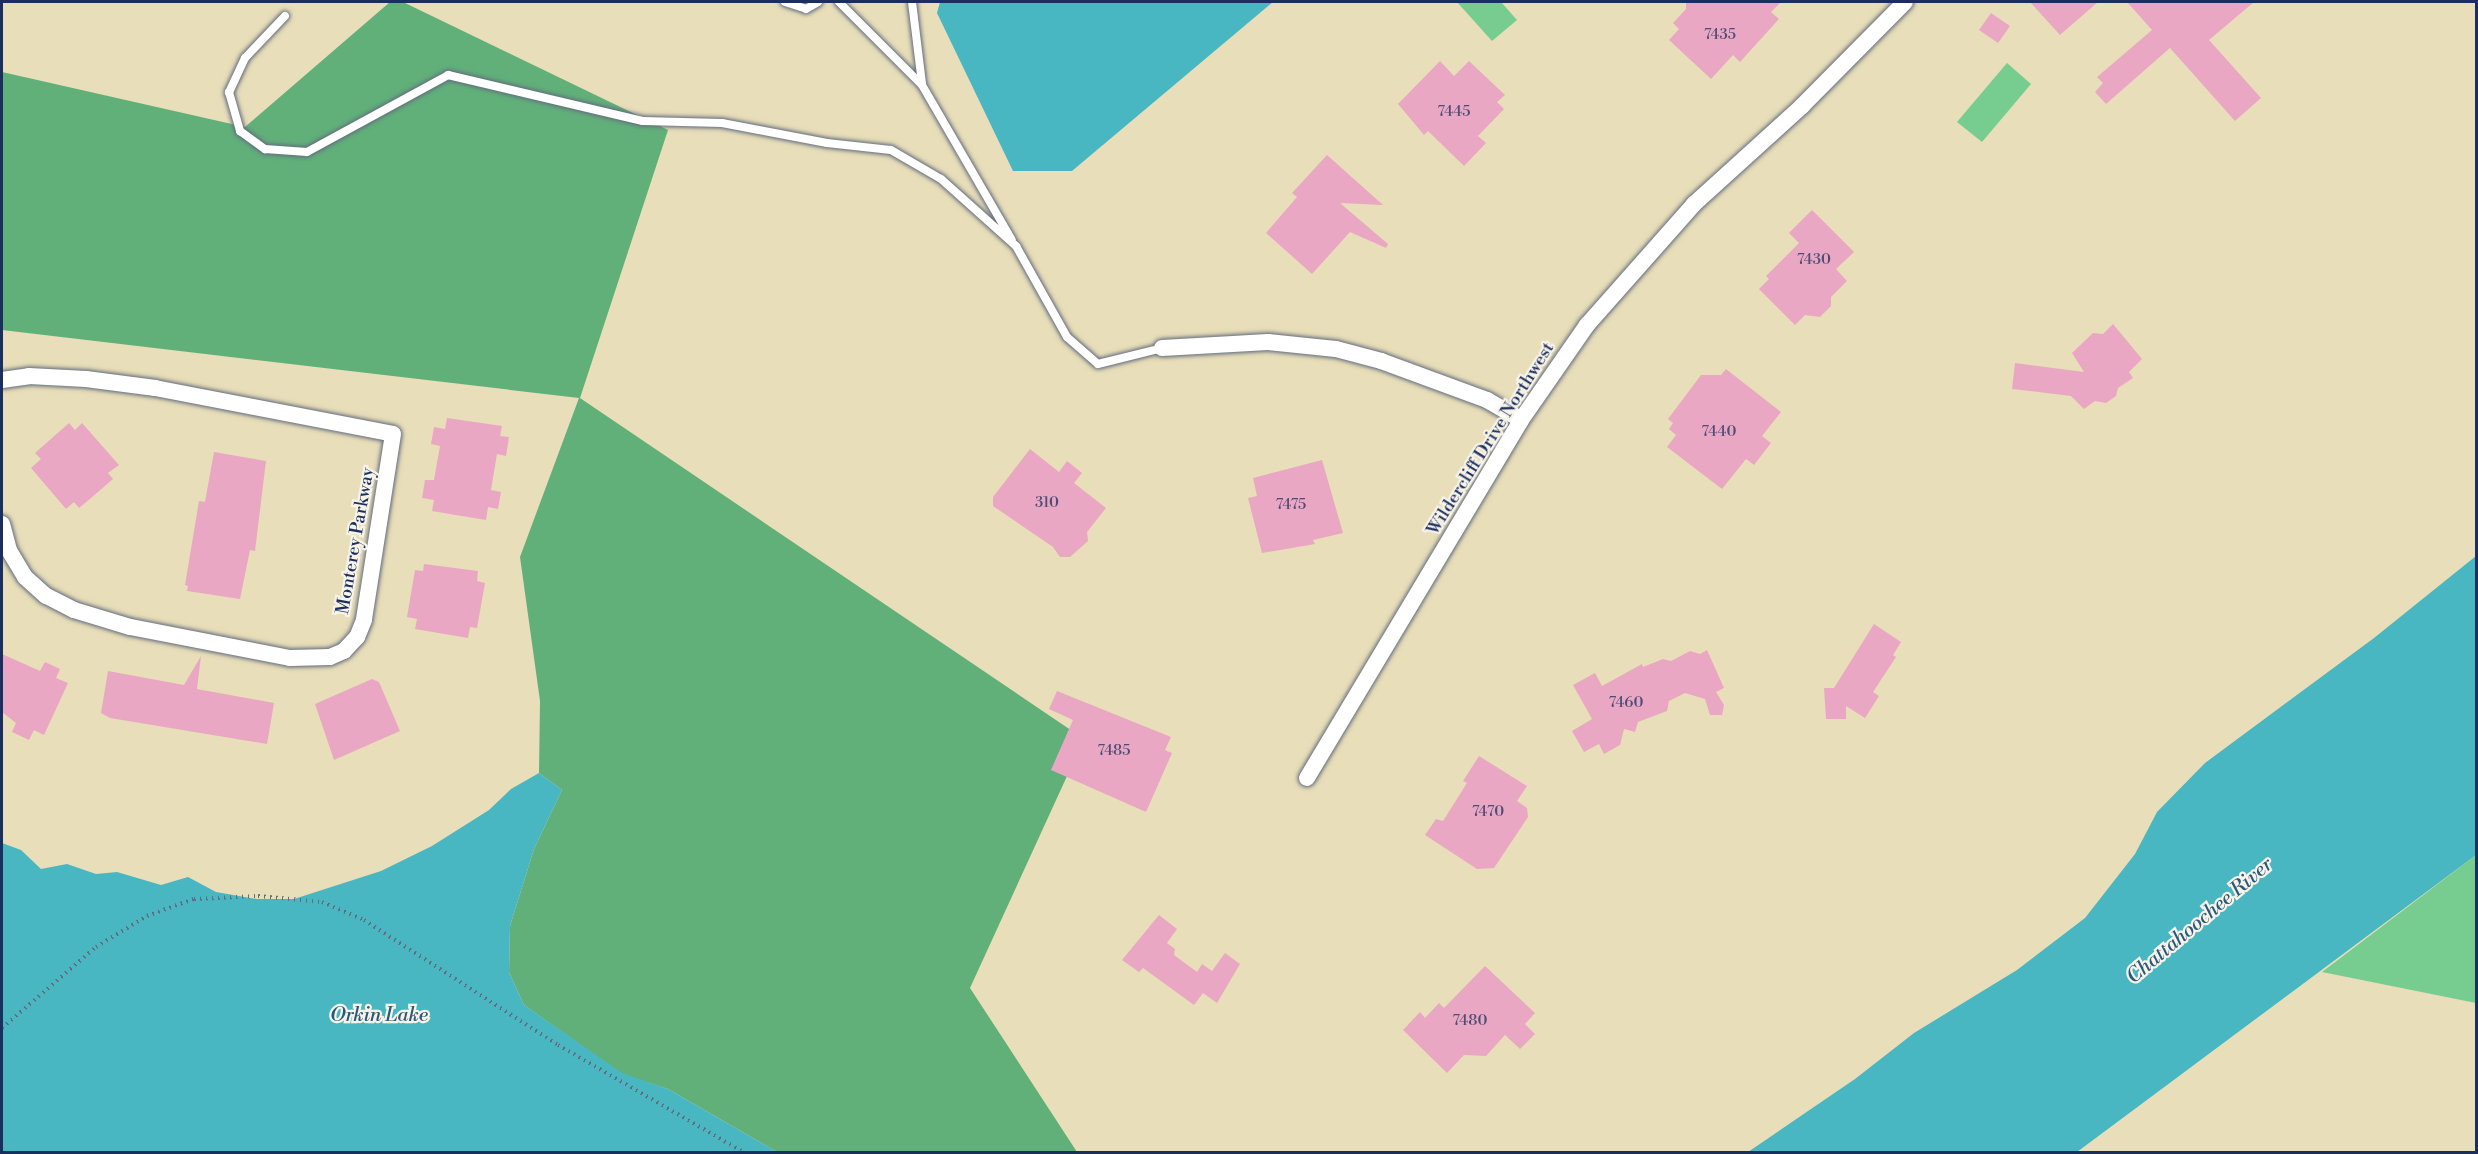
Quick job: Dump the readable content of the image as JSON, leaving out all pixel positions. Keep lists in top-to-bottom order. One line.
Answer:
{"streets":{"street":["Wildercliff Drive Northwest","Monterey Parkway"]},"water":["Chattahoochee River","Orkin Lake"],"house_numbers":["7435","7445","7430","7440","310","7475","7460","7485","7470","7480"]}
